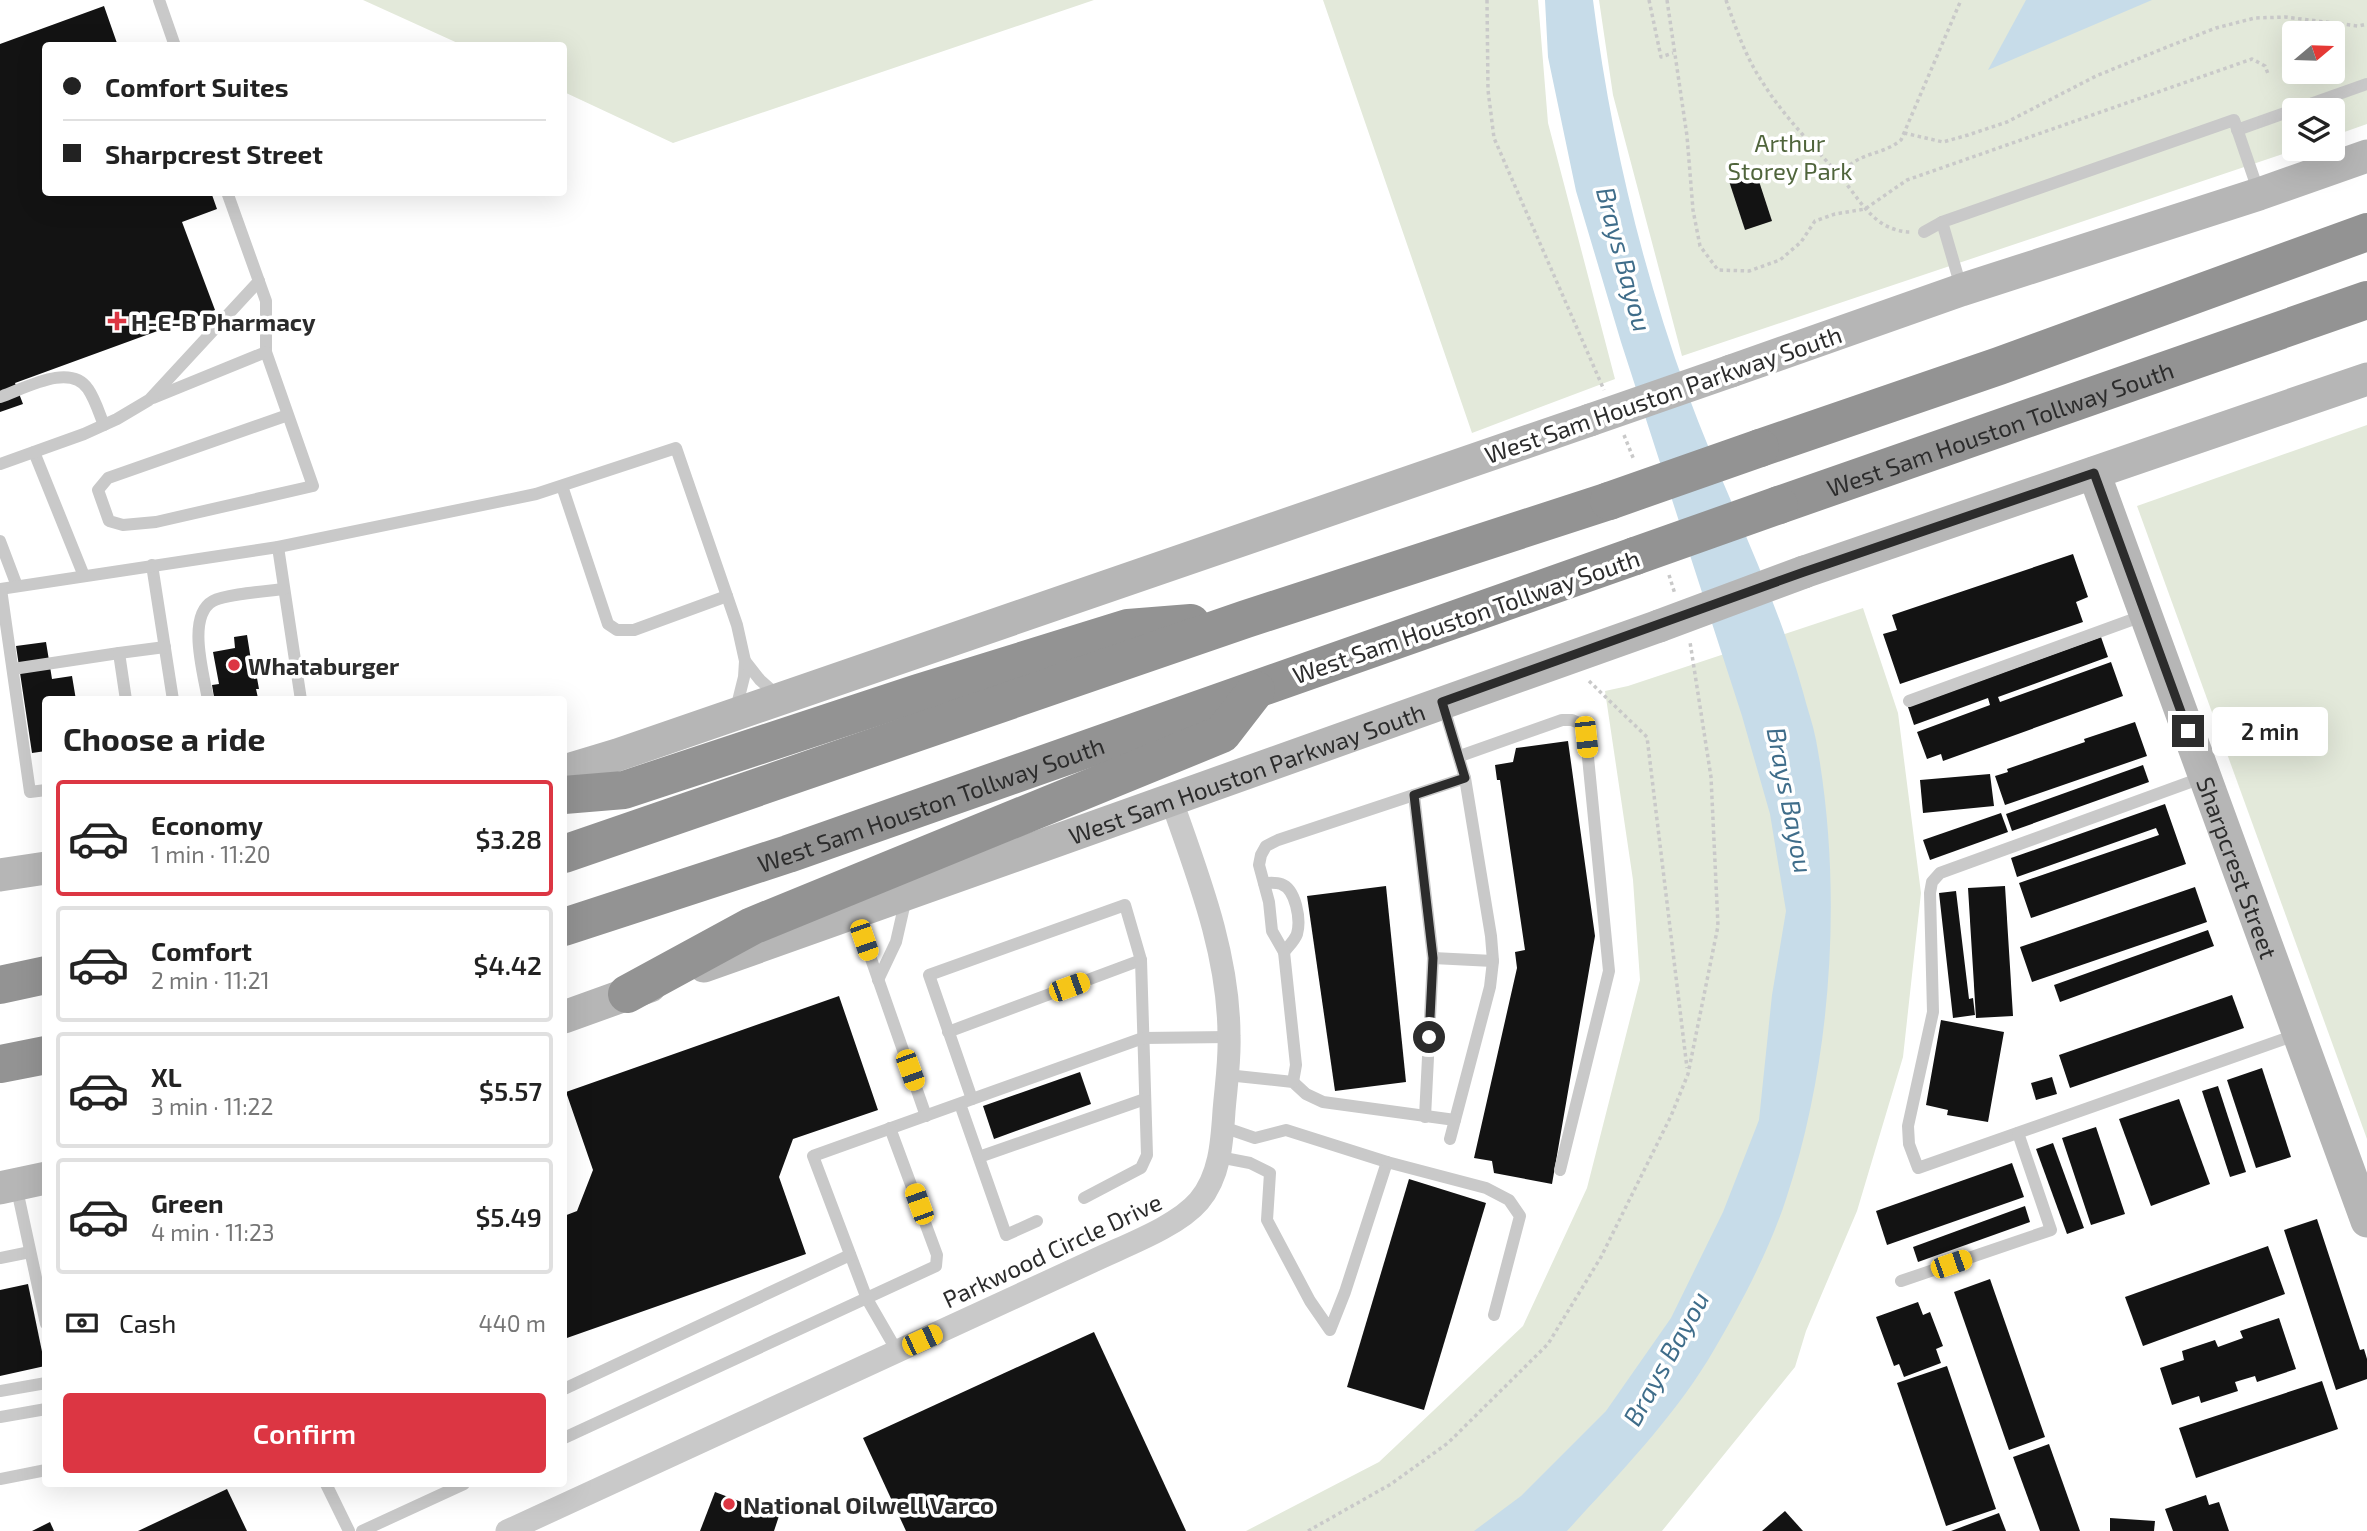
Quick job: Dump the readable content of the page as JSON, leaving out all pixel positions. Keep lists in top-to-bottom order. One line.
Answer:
{"streets":{"highway":["West Sam Houston Tollway South"],"main road":["West Sam Houston Parkway South","Sharpcrest Street"],"street":["Parkwood Circle Drive"]},"crossings":[["West Sam Houston Parkway South","Sharpcrest Street"],["West Sam Houston Parkway South","Parkwood Circle Drive"]],"water":["Brays Bayou"],"parks":["Arthur Storey Park"],"places":{"health":["H-E-B Pharmacy"],"other":["Whataburger","National Oilwell Varco"]},"north":"right","page":{"banner":["Comfort Suites","Sharpcrest Street"],"heading":"Choose a ride","bubble":"2 min","list":[{"name":"Economy","note":"1 min · 11:20","value":"$3.28"},{"name":"Comfort","note":"2 min · 11:21","value":"$4.42"},{"name":"XL","note":"3 min · 11:22","value":"$5.57"},{"name":"Green","note":"4 min · 11:23","value":"$5.49"}],"pay":["Cash","440 m"],"buttons":"Confirm"}}
